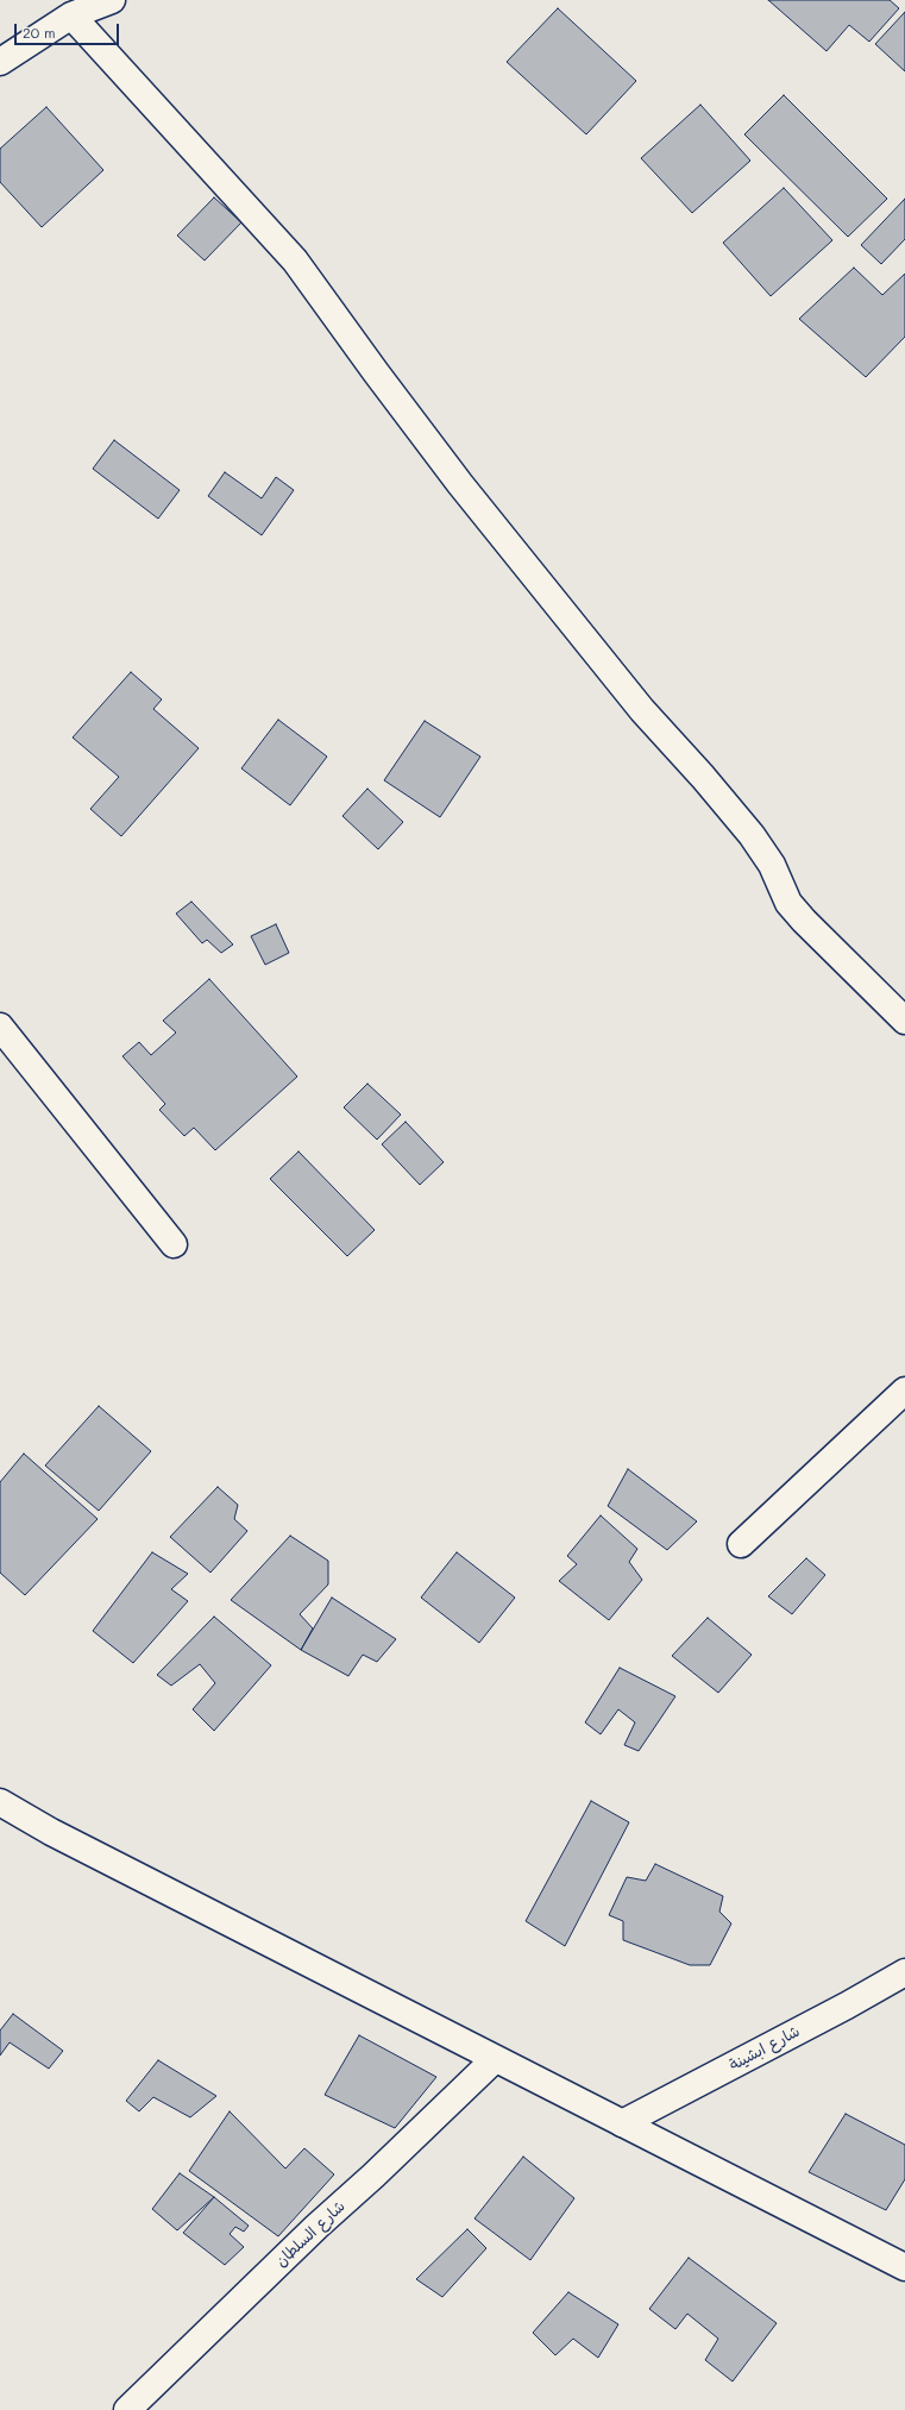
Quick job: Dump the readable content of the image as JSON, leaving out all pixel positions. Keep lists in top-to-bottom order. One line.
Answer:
{"streets":{"street":["شارع ابشينة","شارع السلطان"]},"scale_bar":"20 m"}
